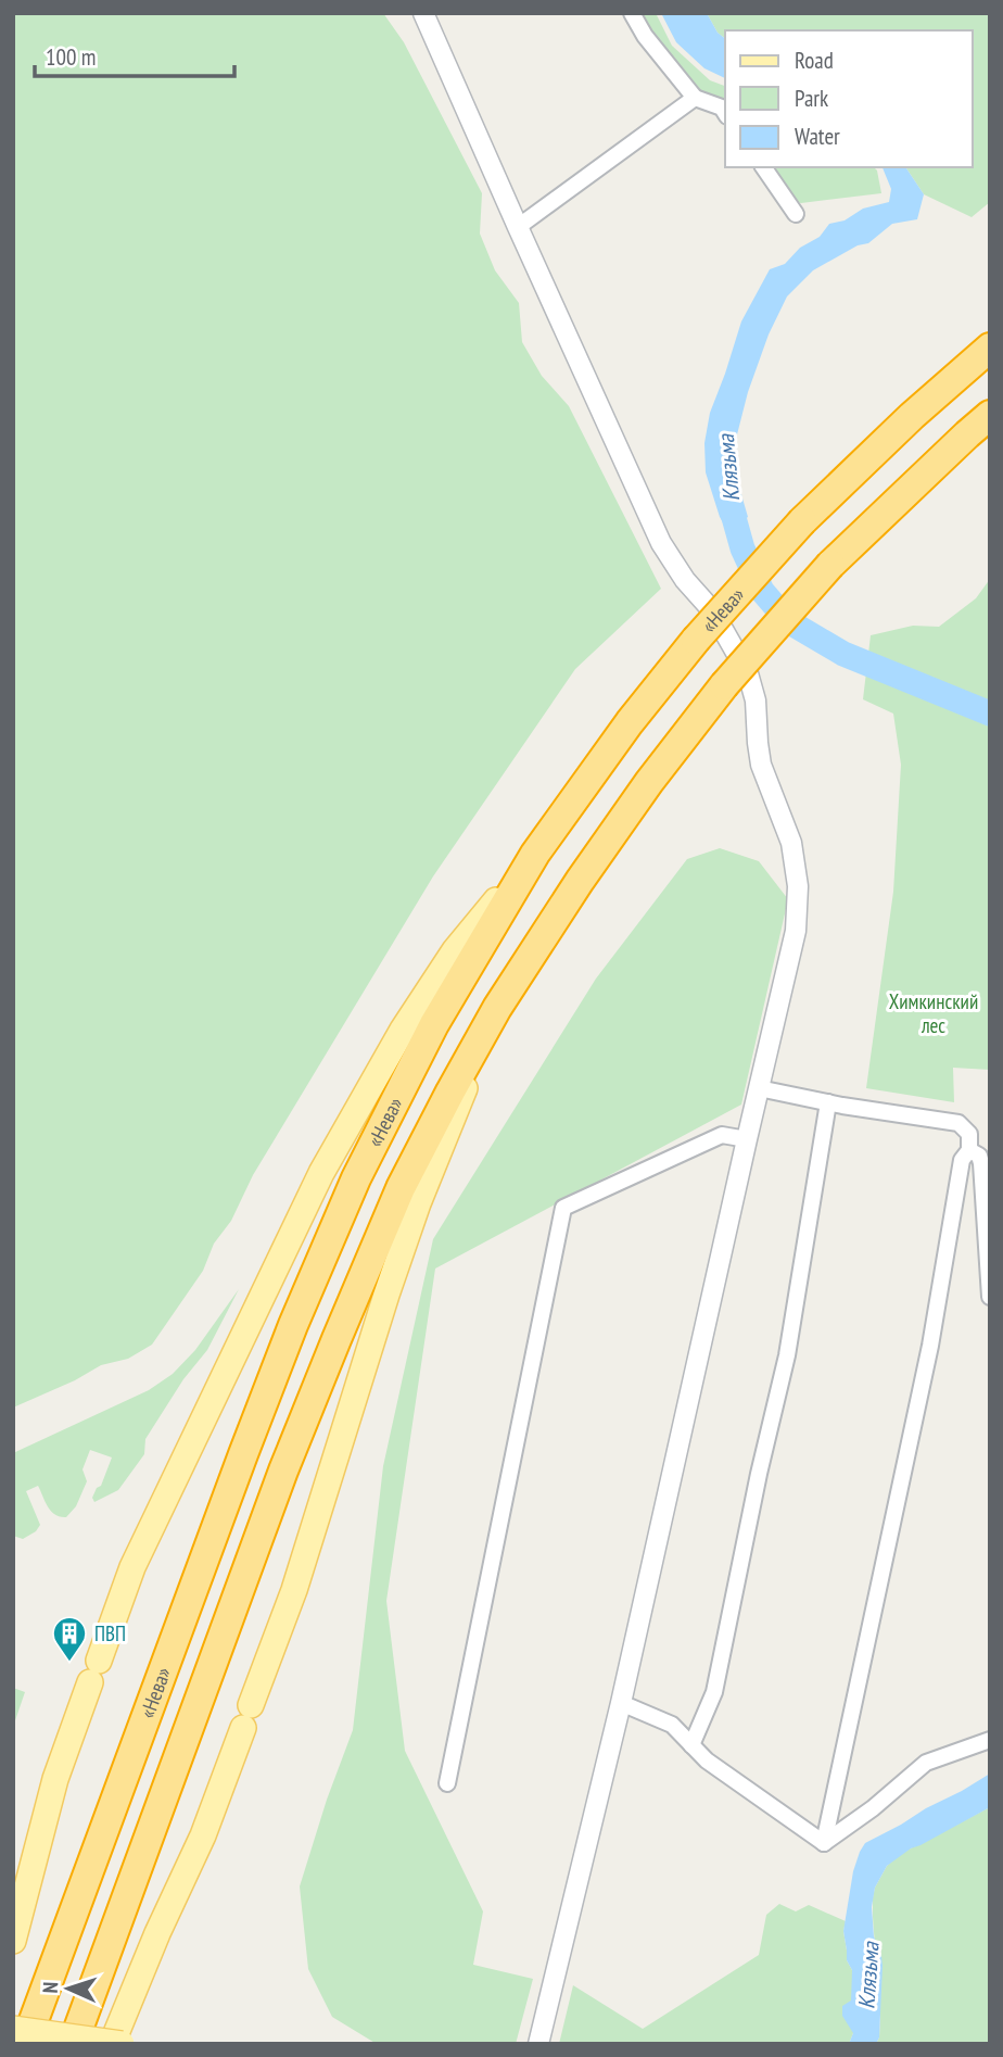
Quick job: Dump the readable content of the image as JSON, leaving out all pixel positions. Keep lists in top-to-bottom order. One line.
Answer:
{"streets":{"highway":["«Нева»"]},"water":["Клязьма"],"parks":["Химкинский лес"],"places":{"building":["ПВП"]},"legend":["Road","Park","Water"],"scale_bar":"100 m","north":"left"}
